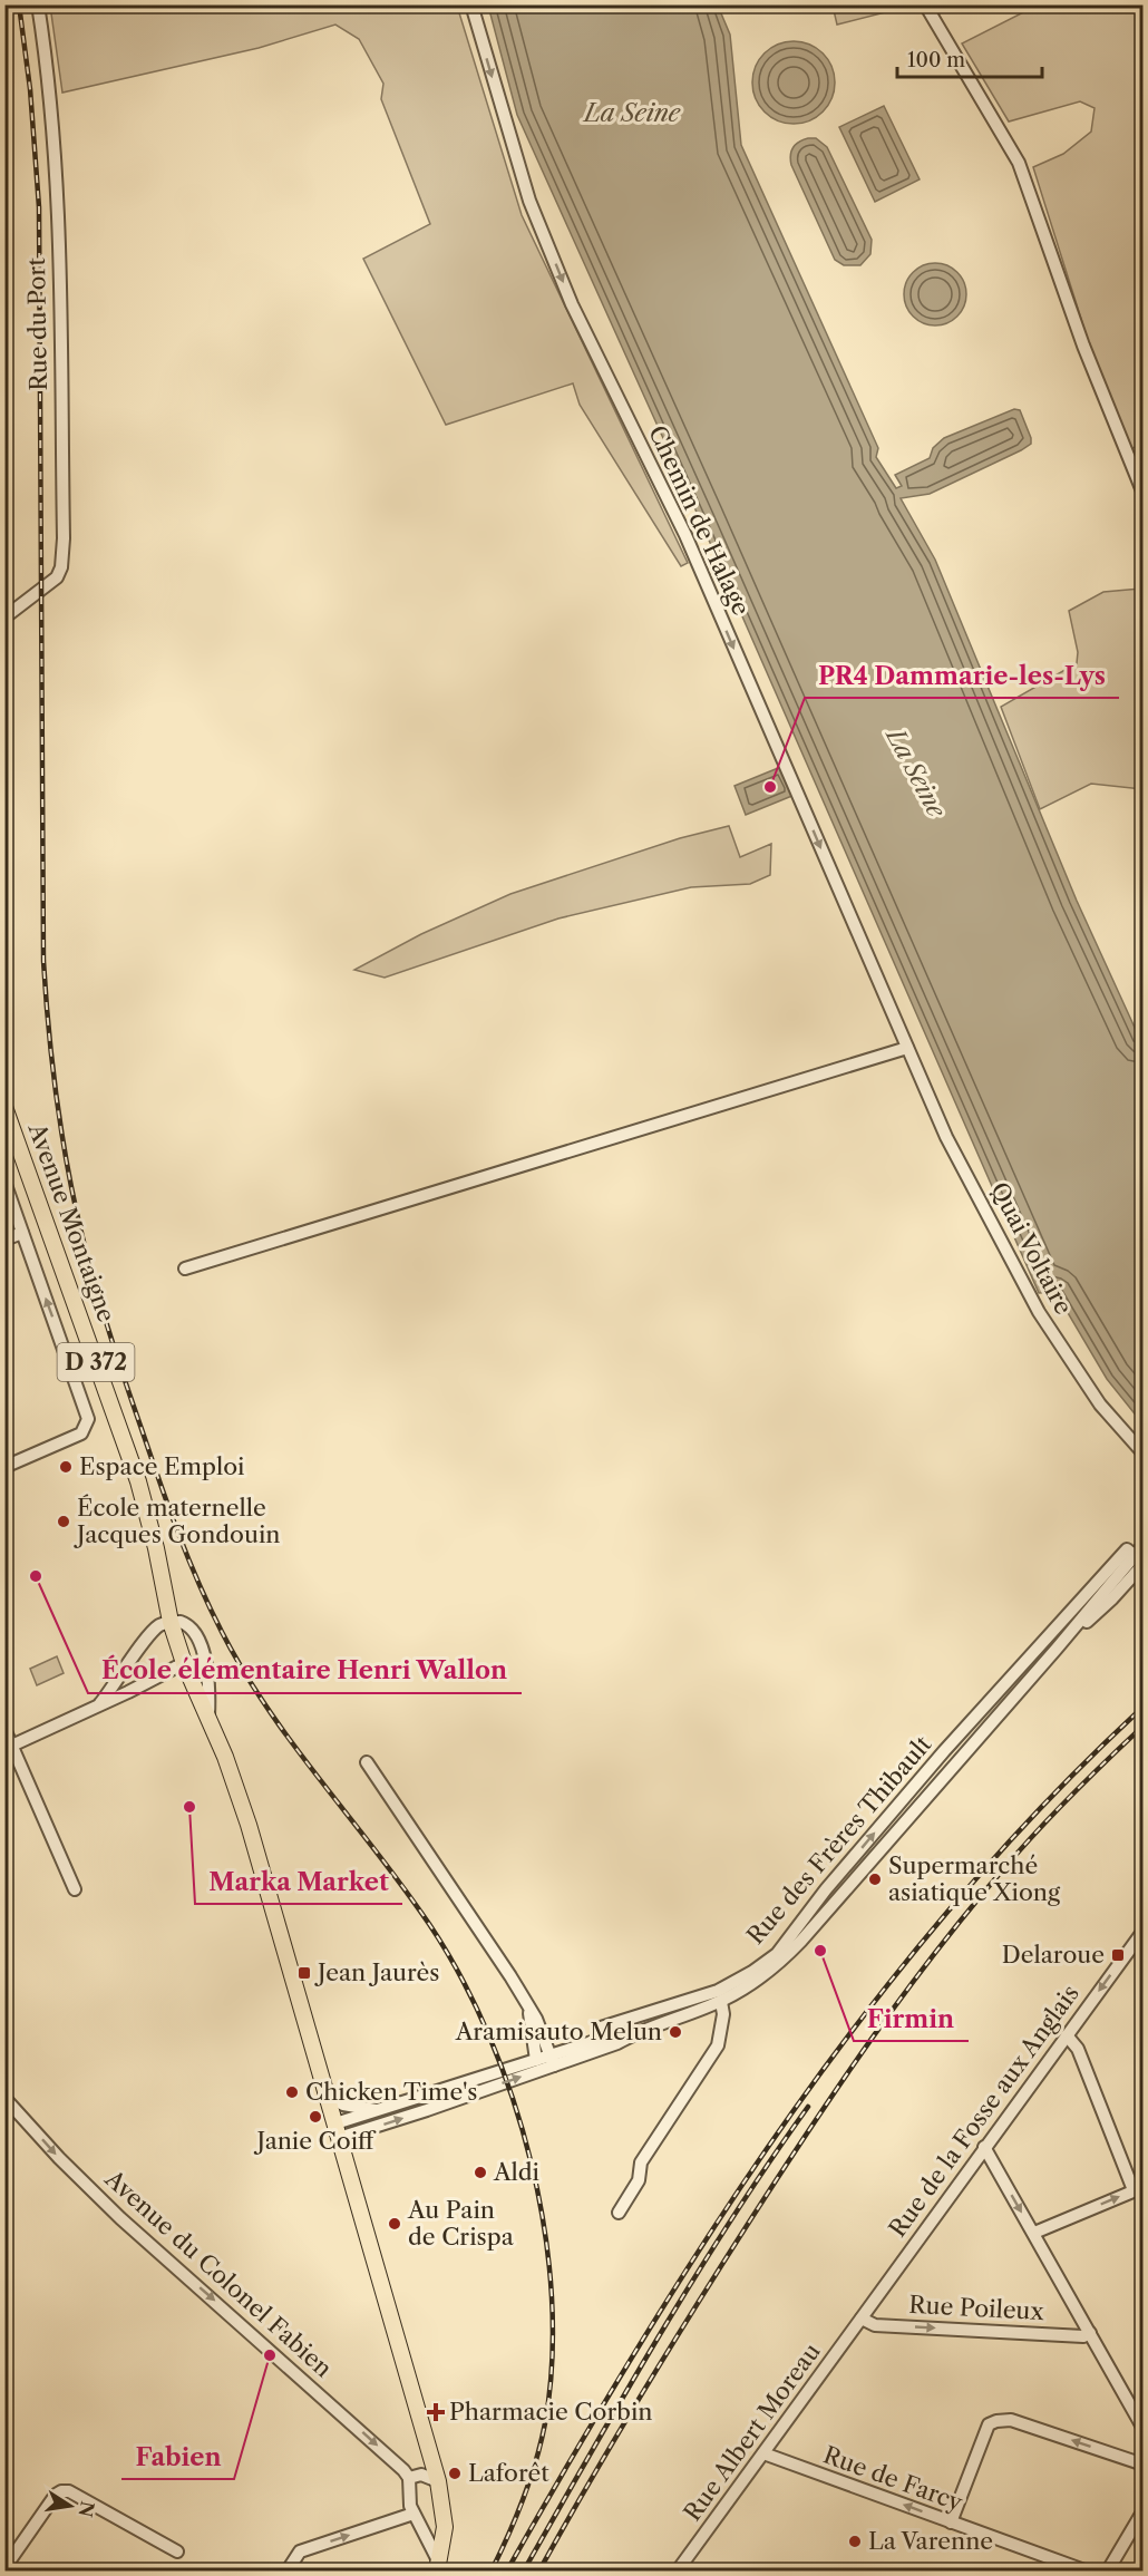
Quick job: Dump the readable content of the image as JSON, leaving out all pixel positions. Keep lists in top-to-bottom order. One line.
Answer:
{"streets":{"main road":["Avenue Montaigne","D 372"],"street":["Rue du Port","Chemin de Halage","Quai Voltaire","Rue des Frères Thibault","Rue de la Fosse aux Anglais","Avenue du Colonel Fabien","Rue Poileux","Rue Albert Moreau","Rue de Farcy"]},"crossings":[["Chemin de Halage","Quai Voltaire"],["Avenue Montaigne","D 372"],["D 372","Rue des Frères Thibault"],["Rue de la Fosse aux Anglais","Rue Poileux"],["Rue de la Fosse aux Anglais","Rue Albert Moreau"],["Rue Poileux","Rue Albert Moreau"],["Rue Albert Moreau","Rue de Farcy"]],"one_way":["Chemin de Halage","Avenue du Colonel Fabien","Rue Poileux","Rue de Farcy"],"water":["La Seine"],"places":{"other":["PR4 Dammarie-les-Lys","Espace Emploi","École maternelle Jacques Gondouin","École élémentaire Henri Wallon","Marka Market","Supermarché asiatique Xiong","Firmin","Aramisauto Melun","Chicken Time's","Janie Coiff","Aldi","Au Pain de Crispa","Fabien","Laforêt","La Varenne"],"transit":["Delaroue","Jean Jaurès"],"health":["Pharmacie Corbin"]},"scale_bar":"100 m","north":"right"}
